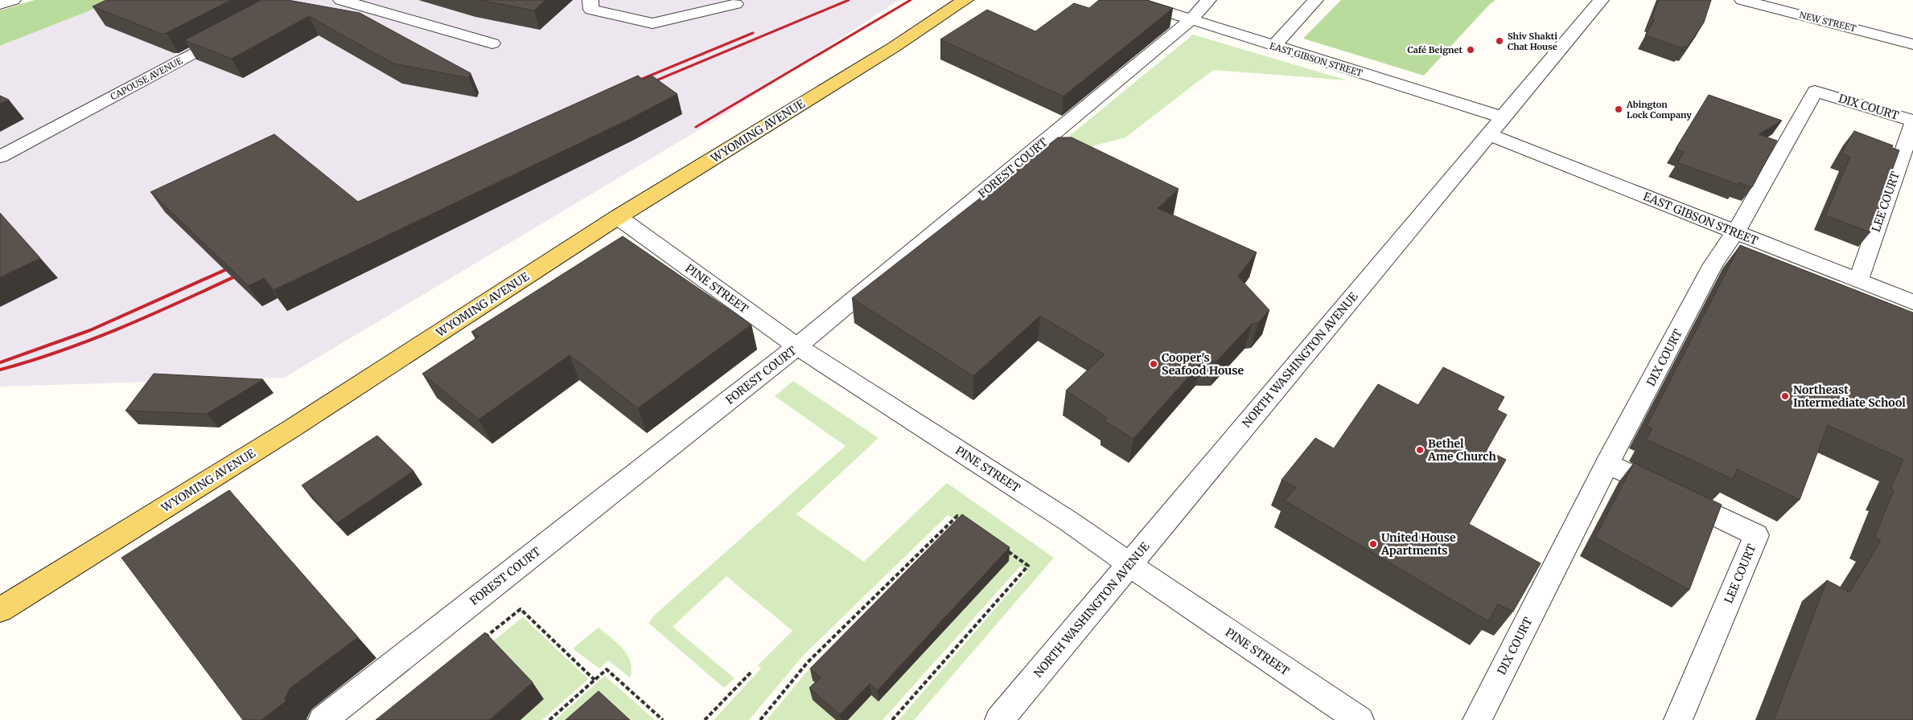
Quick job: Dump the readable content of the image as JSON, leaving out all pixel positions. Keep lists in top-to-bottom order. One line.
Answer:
{"streets":{"main road":["WYOMING AVENUE"],"street":["NEW STREET","EAST GIBSON STREET","CAPOUSE AVENUE","DIX COURT","FOREST COURT","LEE COURT","PINE STREET","NORTH WASHINGTON AVENUE"]},"crossings":[["EAST GIBSON STREET","DIX COURT"],["EAST GIBSON STREET","FOREST COURT"],["EAST GIBSON STREET","LEE COURT"],["EAST GIBSON STREET","NORTH WASHINGTON AVENUE"],["DIX COURT","LEE COURT"],["WYOMING AVENUE","PINE STREET"],["FOREST COURT","PINE STREET"],["PINE STREET","NORTH WASHINGTON AVENUE"]],"places":["Shiv Shakti Chat House","Café Beignet","Abington Lock Company","Cooper's Seafood House","Northeast Intermediate School","Bethel Ame Church","United House Apartments"]}
